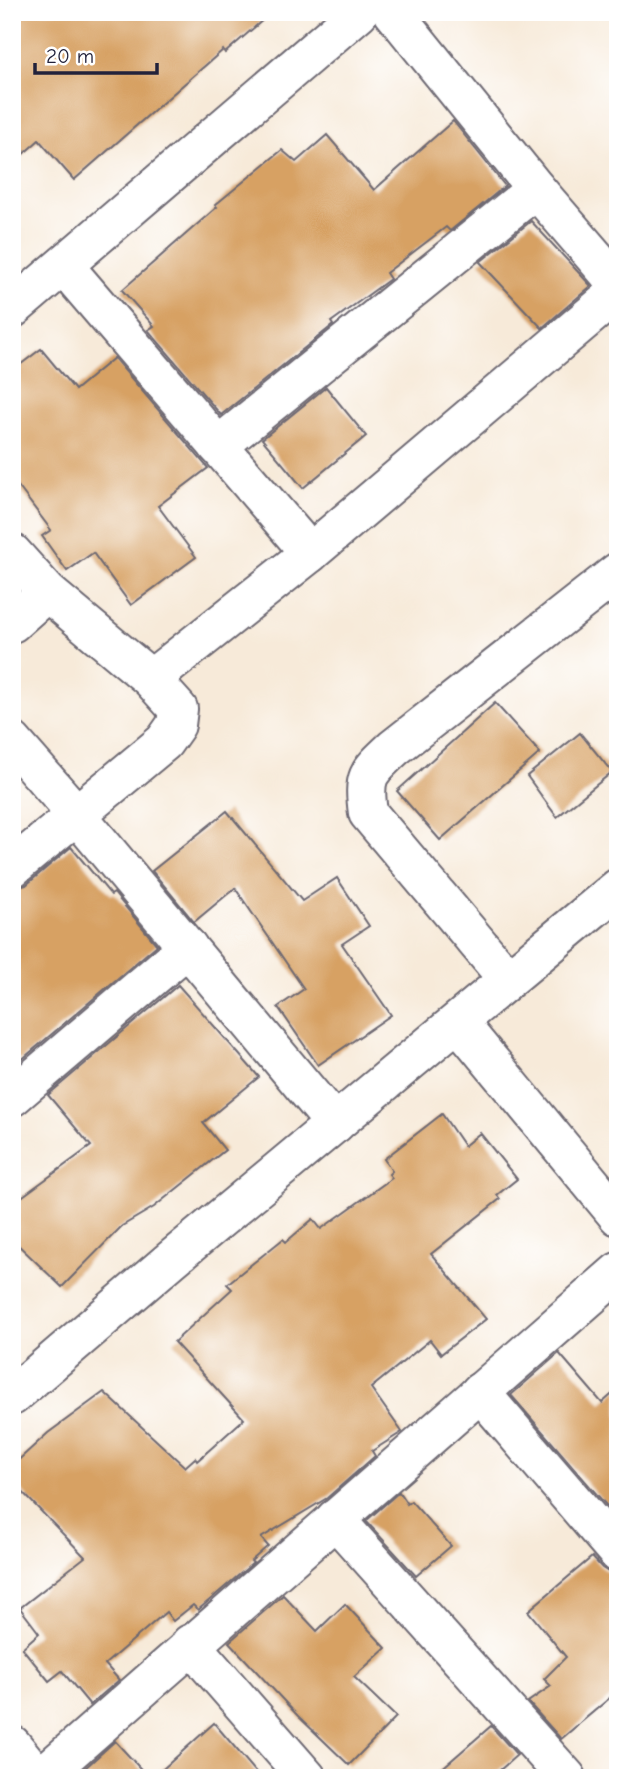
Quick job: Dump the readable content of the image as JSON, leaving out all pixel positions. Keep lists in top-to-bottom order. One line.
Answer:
{"scale_bar":"20 m"}
